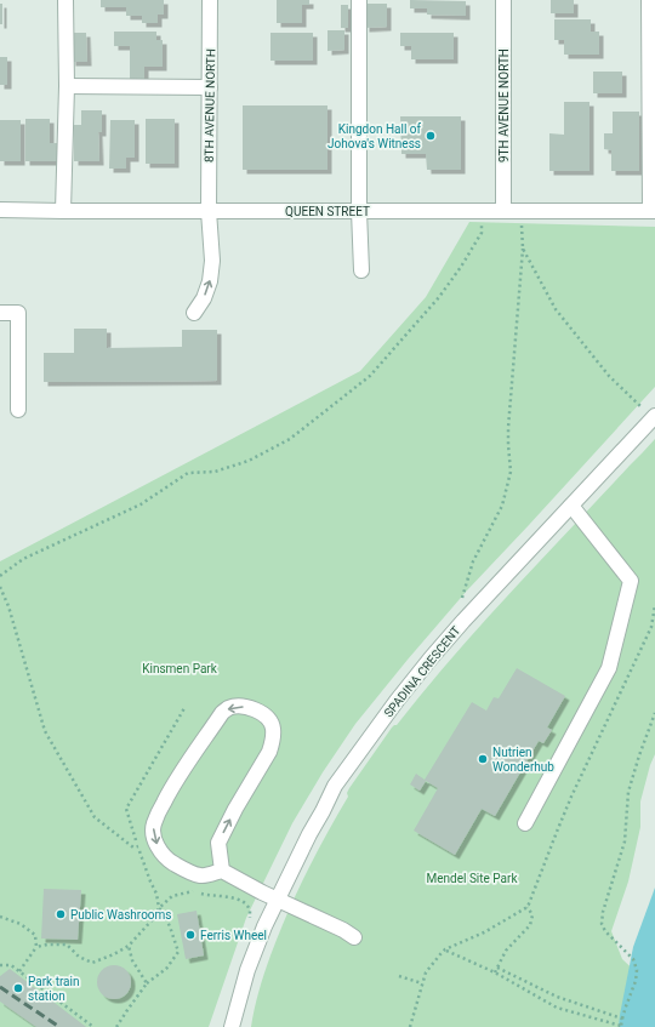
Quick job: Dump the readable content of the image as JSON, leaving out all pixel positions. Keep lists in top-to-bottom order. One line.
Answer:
{"streets":{"street":["8TH AVENUE NORTH","9TH AVENUE NORTH","QUEEN STREET","SPADINA CRESCENT"]},"crossings":[["8TH AVENUE NORTH","QUEEN STREET"],["9TH AVENUE NORTH","QUEEN STREET"]],"parks":["Kinsmen Park","Mendel Site Park"],"places":["Kingdon Hall of Johova's Witness","Nutrien Wonderhub","Public Washrooms","Ferris Wheel","Park train station"]}
